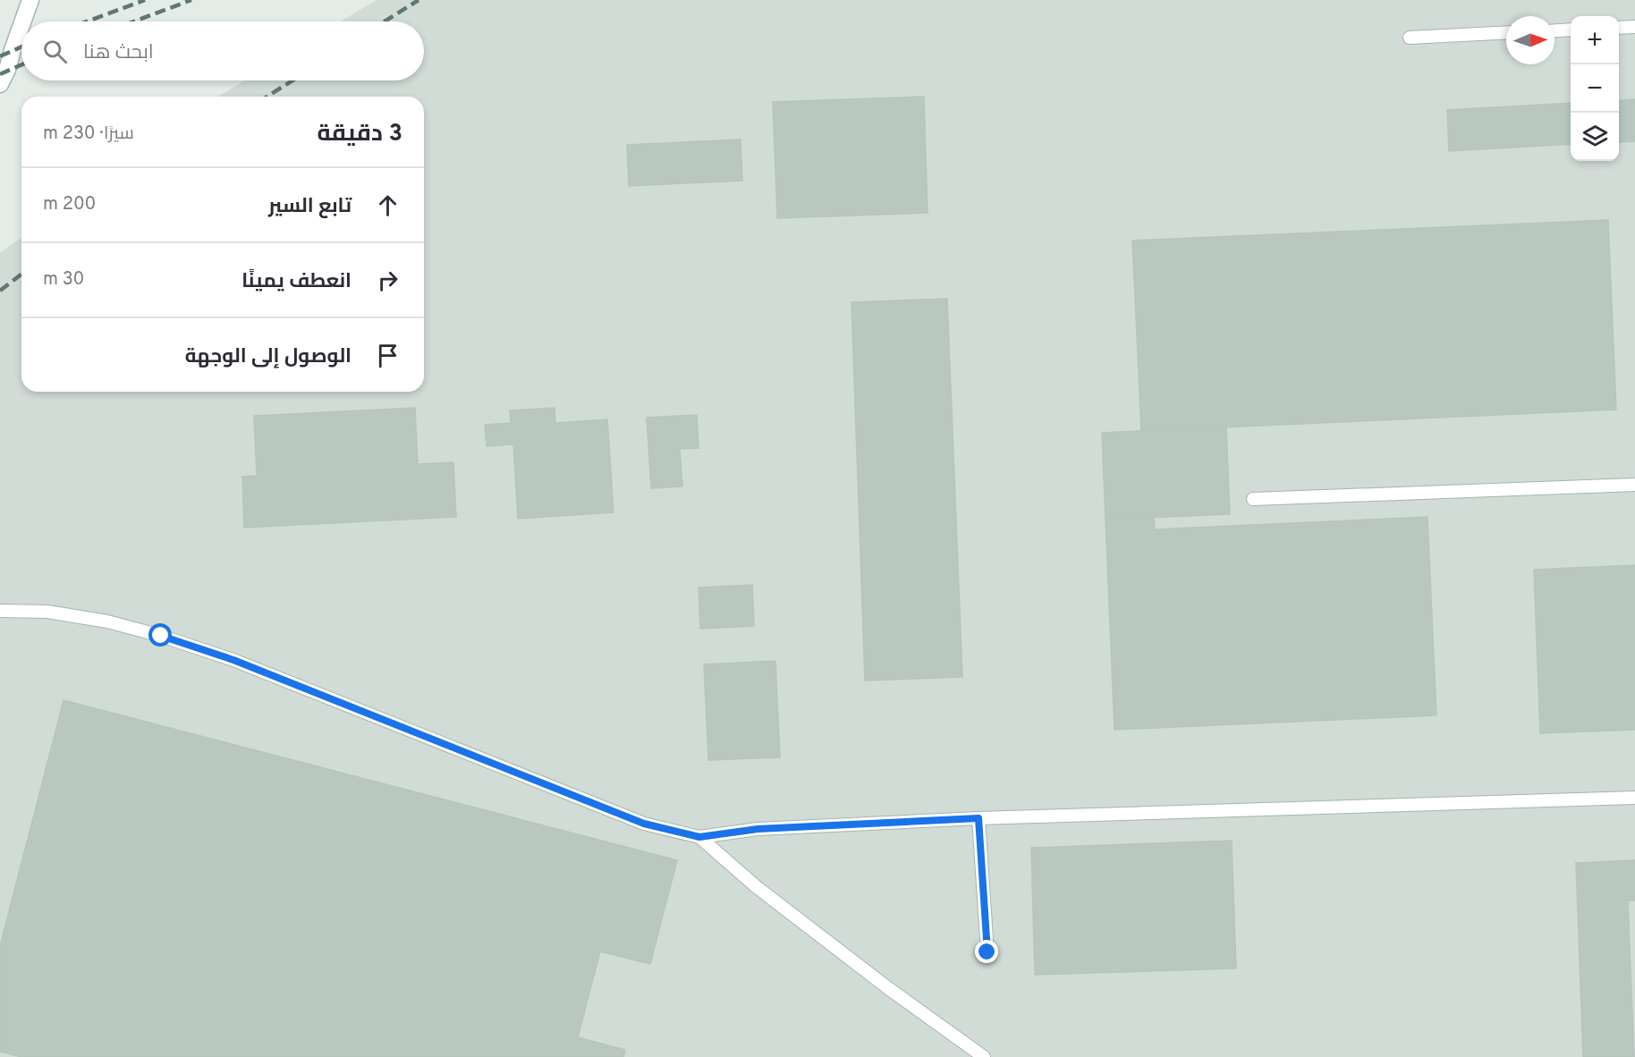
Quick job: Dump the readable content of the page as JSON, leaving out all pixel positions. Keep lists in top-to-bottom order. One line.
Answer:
{"north":"right","page":{"map_buttons":["+","−"],"search":"ابحث هنا","heading":["3 دقيقة","سيرًا · 230 m"],"list":[["تابع السير","200 m"],["انعطف يمينًا","30 m"],"الوصول إلى الوجهة"]}}
